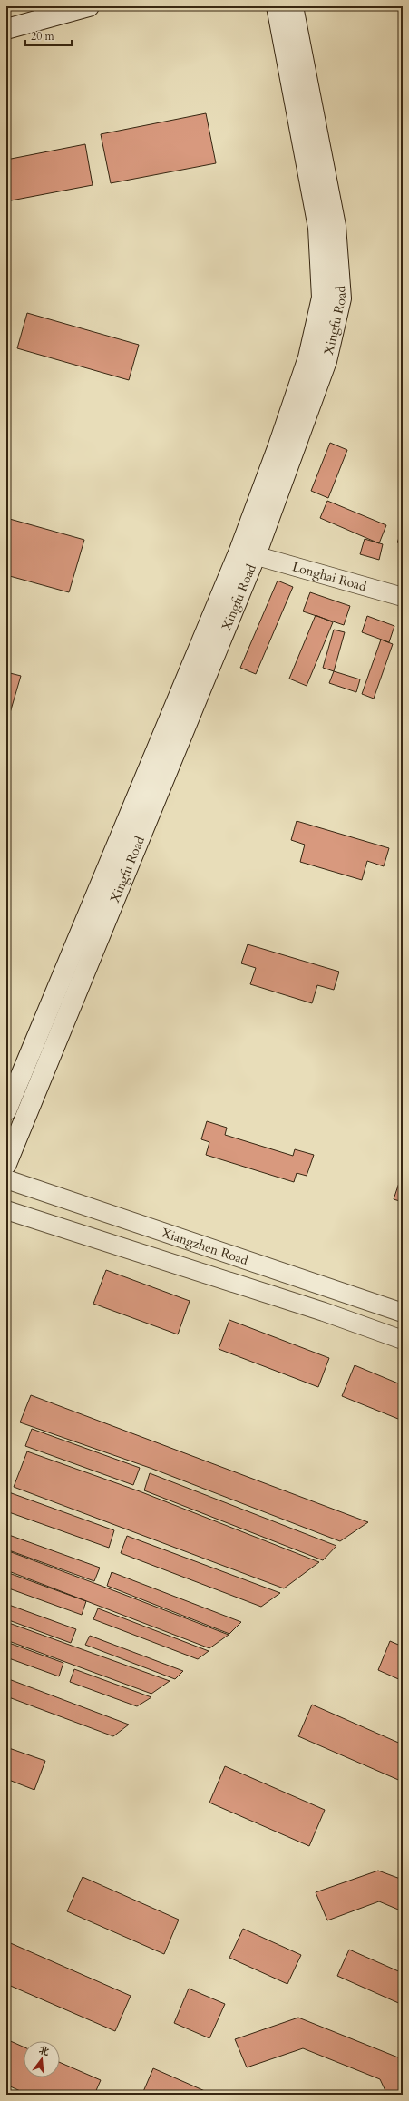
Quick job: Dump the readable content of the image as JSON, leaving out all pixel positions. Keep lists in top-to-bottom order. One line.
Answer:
{"streets":{"main road":["Xingfu Road"],"street":["Longhai Road","Xiangzhen Road"]},"crossings":[["Xingfu Road","Longhai Road"]],"scale_bar":"20 m","north":"top"}
